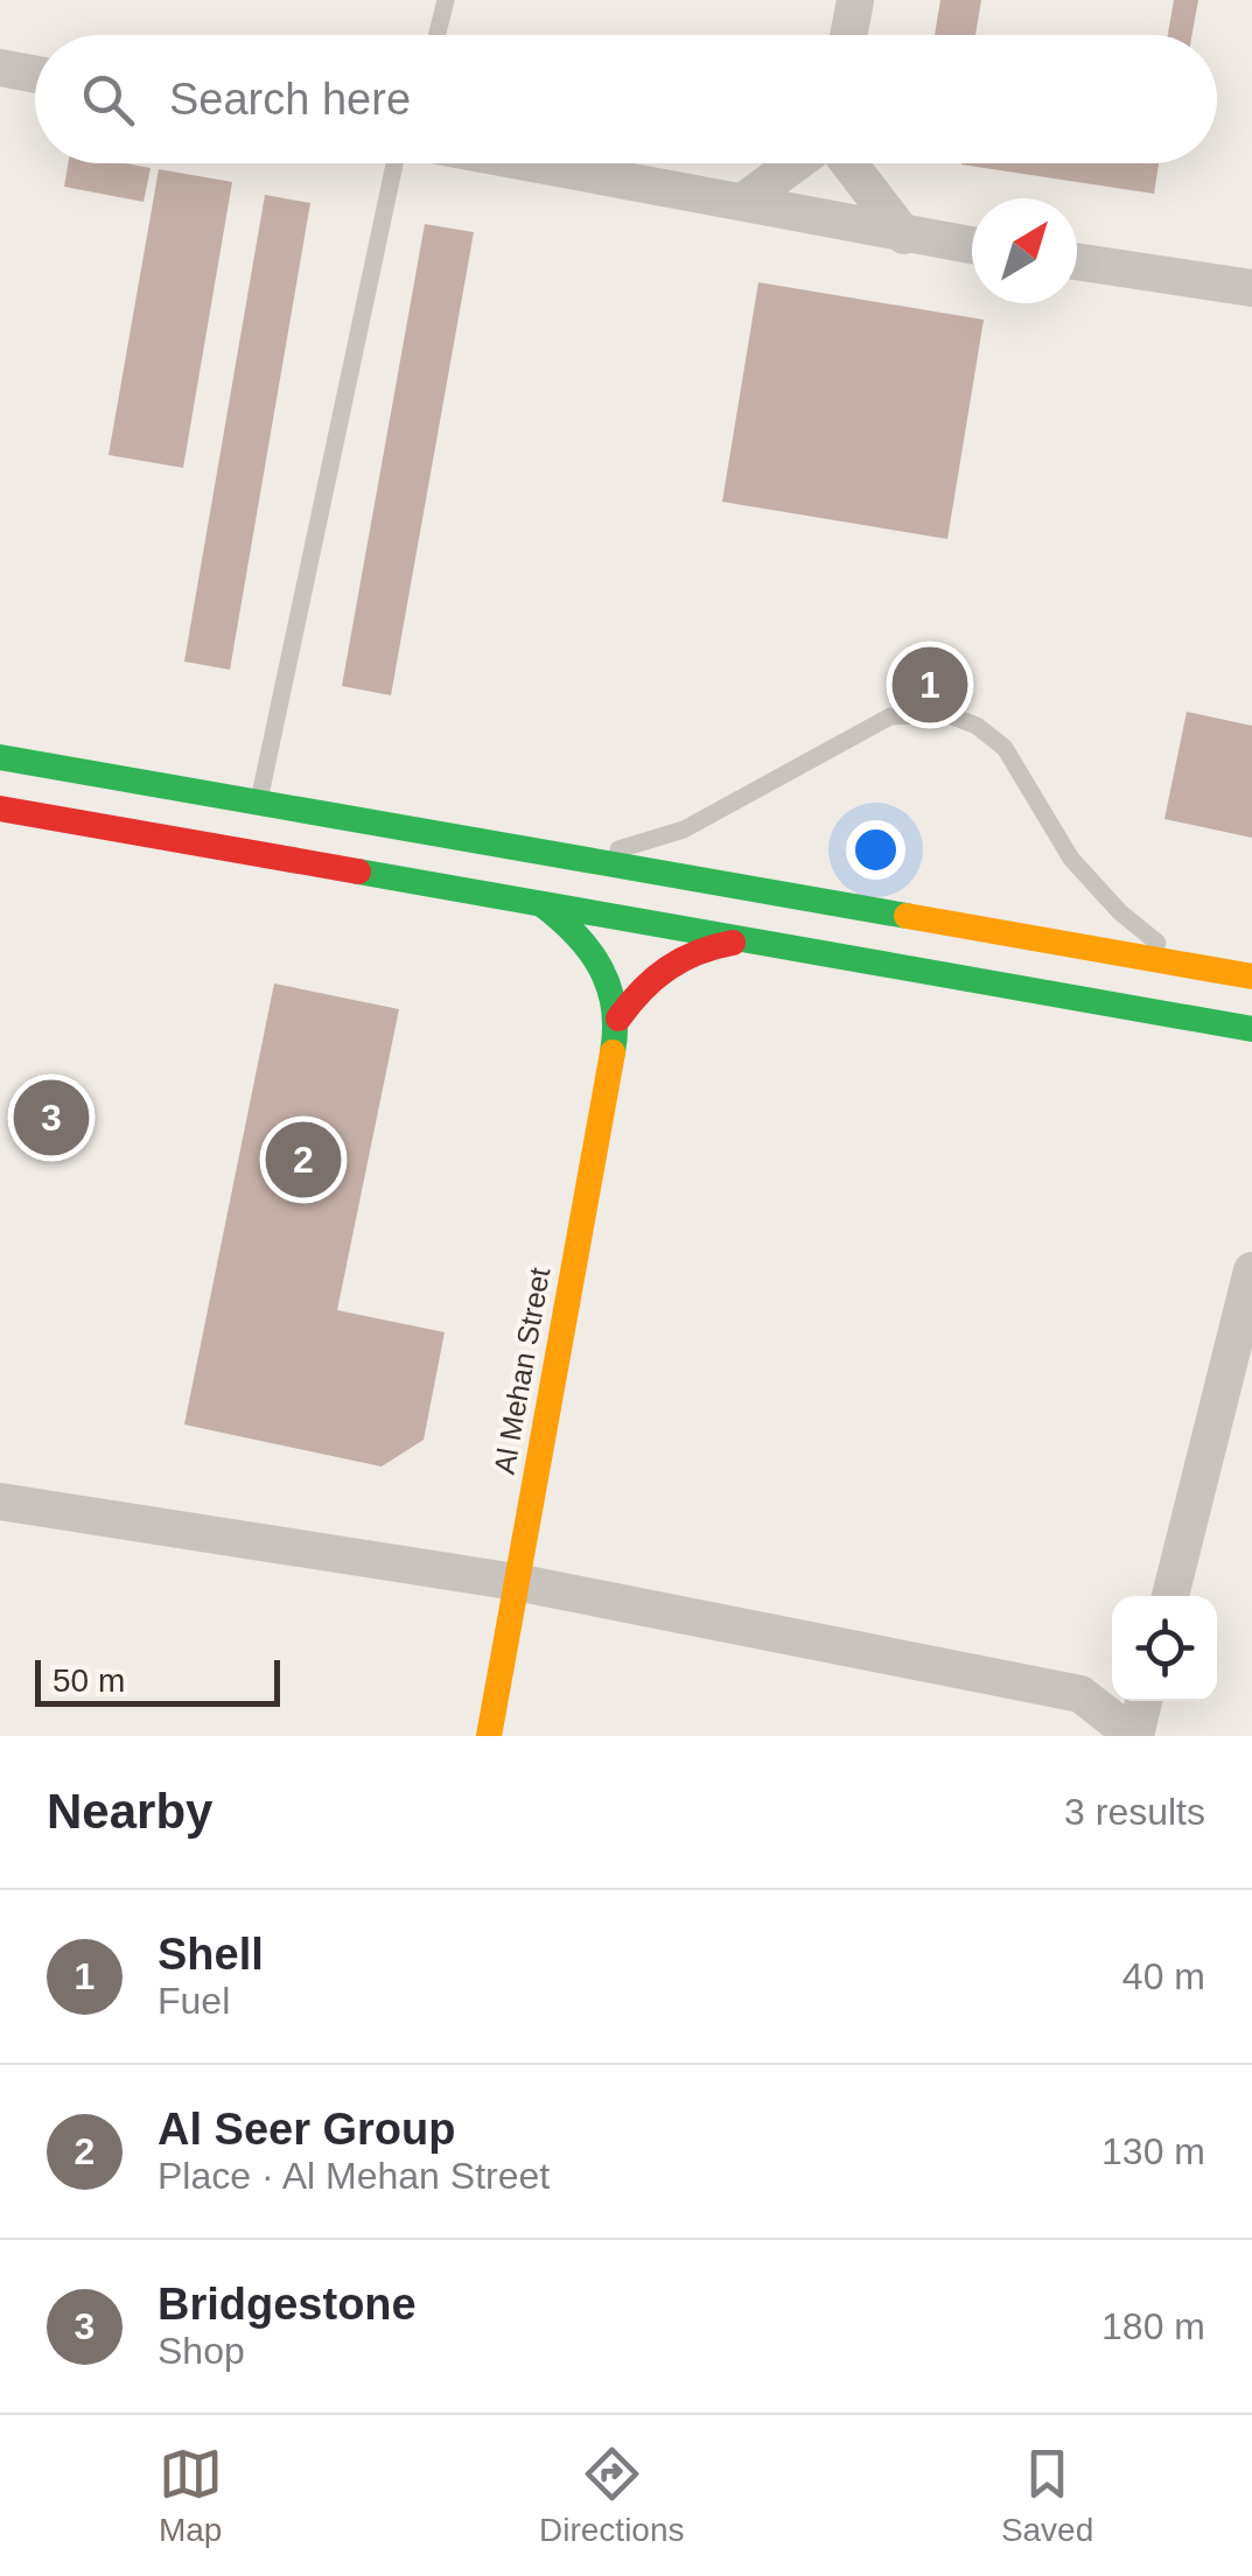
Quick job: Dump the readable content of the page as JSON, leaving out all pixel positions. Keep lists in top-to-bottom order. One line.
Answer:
{"streets":{"street":["Al Mehan Street"]},"scale_bar":"50 m","north":"top right","page":{"search":"Search here","pins":["1","3","2"],"scale":"50 m","heading":["Nearby","3 results"],"list":[{"mark":"1","name":"Shell","note":"Fuel","value":"40 m"},{"mark":"2","name":"Al Seer Group","note":"Place · Al Mehan Street","value":"130 m"},{"mark":"3","name":"Bridgestone","note":"Shop","value":"180 m"}],"nav":["Map","Directions","Saved"]}}
